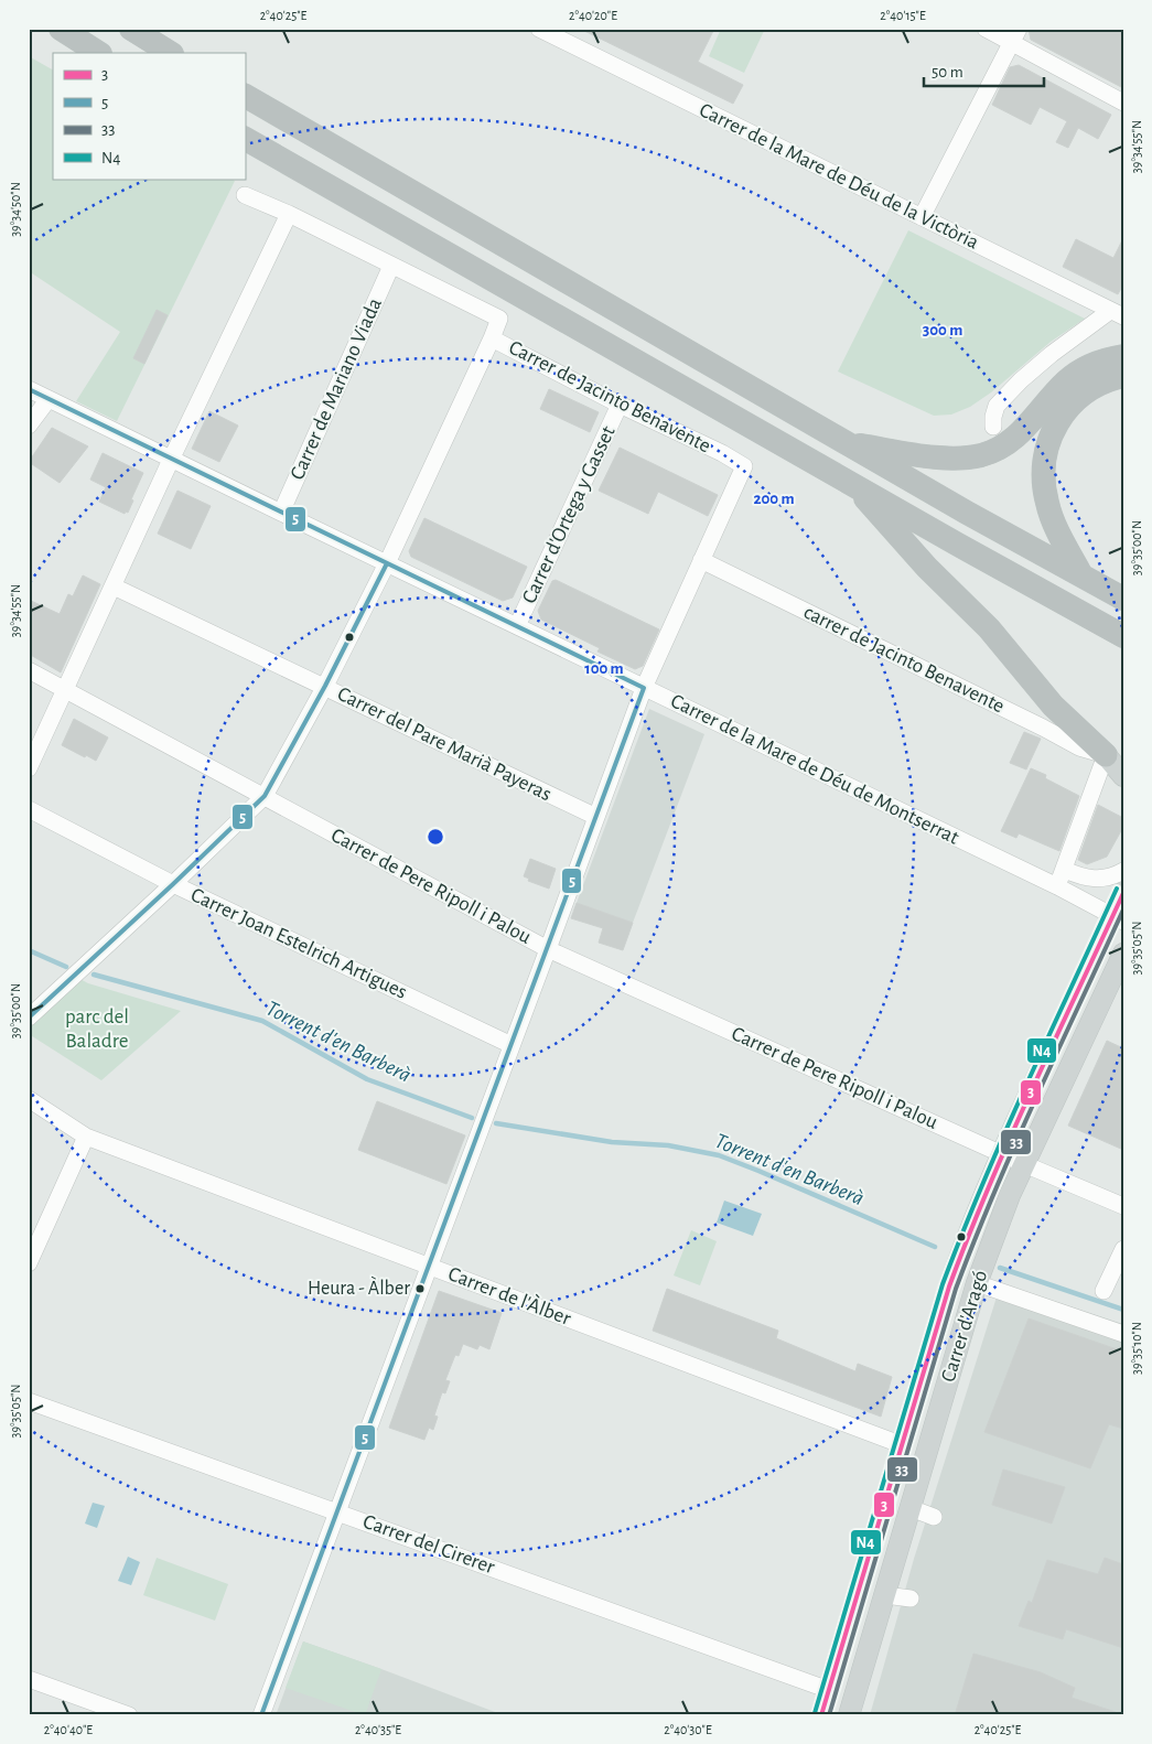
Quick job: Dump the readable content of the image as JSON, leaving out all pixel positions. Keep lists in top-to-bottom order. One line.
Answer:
{"streets":{"main road":["Carrer d'Aragó"],"street":["Carrer de la Mare de Déu de la Victòria","Carrer de Mariano Viada","Carrer de Jacinto Benavente","Carrer d'Ortega y Gasset","carrer de Jacinto Benavente","Carrer del Pare Marià Payeras","Carrer de la Mare de Déu de Montserrat","Carrer de Pere Ripoll i Palou","Carrer Joan Estelrich Artigues","Carrer de l'Àlber","Carrer del Cirerer"]},"crossings":[["Carrer de Mariano Viada","Carrer de Jacinto Benavente"],["Carrer de Mariano Viada","Carrer de la Mare de Déu de Montserrat"],["Carrer de Jacinto Benavente","Carrer d'Ortega y Gasset"],["Carrer de Jacinto Benavente","carrer de Jacinto Benavente"],["Carrer d'Ortega y Gasset","Carrer de la Mare de Déu de Montserrat"],["Carrer de la Mare de Déu de Montserrat","Carrer d'Aragó"],["Carrer de Pere Ripoll i Palou","Carrer d'Aragó"],["Carrer de l'Àlber","Carrer d'Aragó"],["Carrer d'Aragó","Carrer del Cirerer"]],"water":["Torrent d'en Barberà"],"parks":["parc del Baladre"],"places":["Heura - Àlber"],"lines":["transit line 5","transit line N4","transit line 3","transit line 33"],"legend":["3","5","33","N4"],"scale_bar":"50 m","coordinates":["2°40'25\"E","2°40'20\"E","2°40'15\"E","39°34'55\"N","39°34'50\"N","39°35'00\"N","39°35'05\"N","39°35'10\"N","2°40'40\"E","2°40'35\"E","2°40'30\"E"],"rings":["300 m","200 m","100 m"]}
